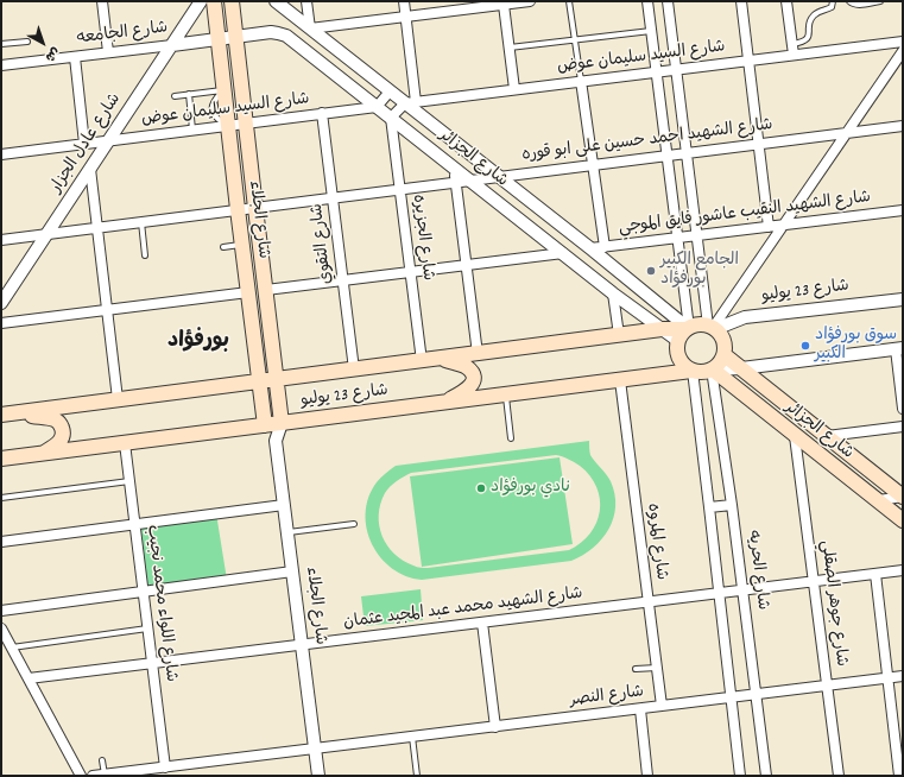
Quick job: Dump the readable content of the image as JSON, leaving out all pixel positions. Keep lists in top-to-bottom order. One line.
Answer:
{"streets":{"main road":["شارع الجزائر","شارع الجلاء","شارع 23 يوليو"],"street":["شارع الجامعه","شارع السيد سليمان عوض","شارع الشهيد احمد حسين على ابو قوره","شارع عادل الجزار","شارع الشهيد النقيب عاشور فايق الموجي","شارع الجزيره","شارع التقوي","شارع المروه","شارع الحريه","شارع اللواء محمد نجيب","شارع جوهر الصقلي","شارع الشهيد محمد عبد المجيد عثمان","شارع النصر"]},"crossings":[["شارع الجامعه","شارع عادل الجزار"],["شارع الجامعه","شارع الجزائر"],["شارع الجامعه","شارع الجلاء"],["شارع السيد سليمان عوض","شارع عادل الجزار"],["شارع السيد سليمان عوض","شارع الجزائر"],["شارع السيد سليمان عوض","شارع الجلاء"],["شارع السيد سليمان عوض","شارع التقوي"],["شارع الشهيد احمد حسين على ابو قوره","شارع عادل الجزار"],["شارع الشهيد احمد حسين على ابو قوره","شارع الجزائر"],["شارع الشهيد احمد حسين على ابو قوره","شارع الجلاء"],["شارع الشهيد احمد حسين على ابو قوره","شارع الجزيره"],["شارع الشهيد احمد حسين على ابو قوره","شارع التقوي"],["شارع الجزائر","شارع الشهيد النقيب عاشور فايق الموجي"],["شارع الجزائر","شارع الجلاء"],["شارع الجزائر","شارع الجزيره"],["شارع الجزائر","شارع 23 يوليو"],["شارع الجزائر","شارع الحريه"],["شارع الجزائر","شارع جوهر الصقلي"],["شارع الجلاء","شارع 23 يوليو"],["شارع الجلاء","شارع الشهيد محمد عبد المجيد عثمان"],["شارع الجلاء","شارع النصر"],["شارع الجزيره","شارع 23 يوليو"],["شارع التقوي","شارع 23 يوليو"],["شارع 23 يوليو","شارع المروه"],["شارع 23 يوليو","شارع الحريه"],["شارع 23 يوليو","شارع اللواء محمد نجيب"],["شارع المروه","شارع الشهيد محمد عبد المجيد عثمان"],["شارع المروه","شارع النصر"],["شارع الحريه","شارع الشهيد محمد عبد المجيد عثمان"],["شارع الحريه","شارع النصر"],["شارع اللواء محمد نجيب","شارع الشهيد محمد عبد المجيد عثمان"],["شارع اللواء محمد نجيب","شارع النصر"],["شارع جوهر الصقلي","شارع الشهيد محمد عبد المجيد عثمان"],["شارع جوهر الصقلي","شارع النصر"]],"districts":["بورفؤاد"],"places":["الجامع الكبير بورفؤاد","سوق بورفؤاد الكبير","نادي بورفؤاد"],"north":"bottom right"}
